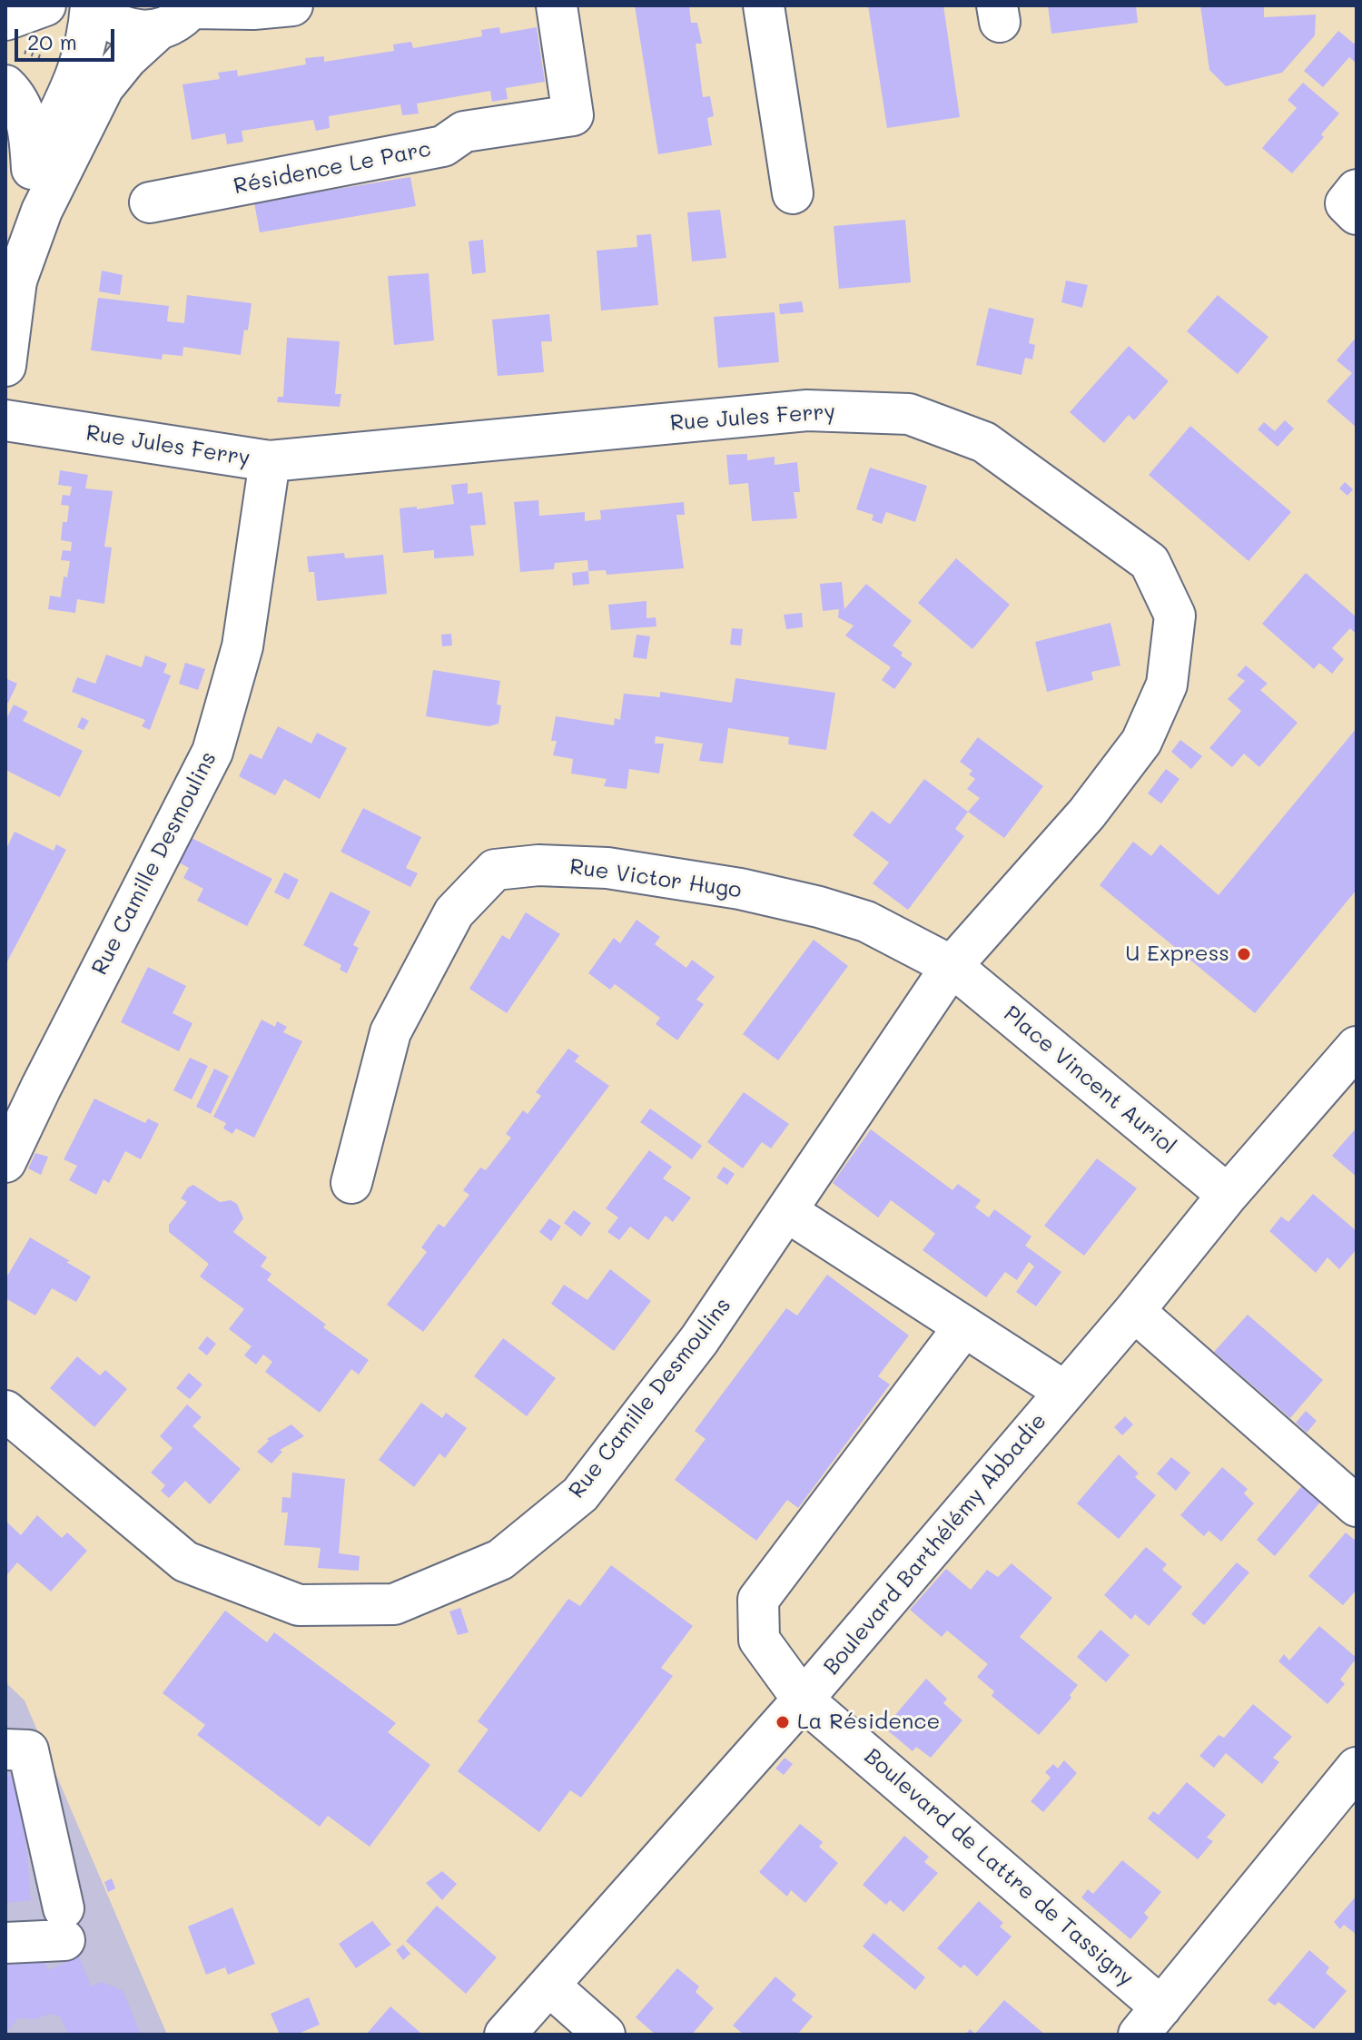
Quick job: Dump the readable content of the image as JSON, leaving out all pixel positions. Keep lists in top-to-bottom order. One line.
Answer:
{"streets":{"street":["Résidence Le Parc","Rue Jules Ferry","Rue Camille Desmoulins","Rue Victor Hugo","Place Vincent Auriol","Boulevard Barthélémy Abbadie","Boulevard de Lattre de Tassigny"]},"crossings":[["Rue Jules Ferry","Rue Camille Desmoulins"],["Rue Jules Ferry","Rue Victor Hugo"],["Rue Jules Ferry","Place Vincent Auriol"],["Rue Camille Desmoulins","Rue Victor Hugo"],["Rue Camille Desmoulins","Place Vincent Auriol"],["Rue Victor Hugo","Place Vincent Auriol"],["Place Vincent Auriol","Boulevard Barthélémy Abbadie"],["Boulevard Barthélémy Abbadie","Boulevard de Lattre de Tassigny"]],"places":["U Express","La Résidence"],"scale_bar":"20 m"}
